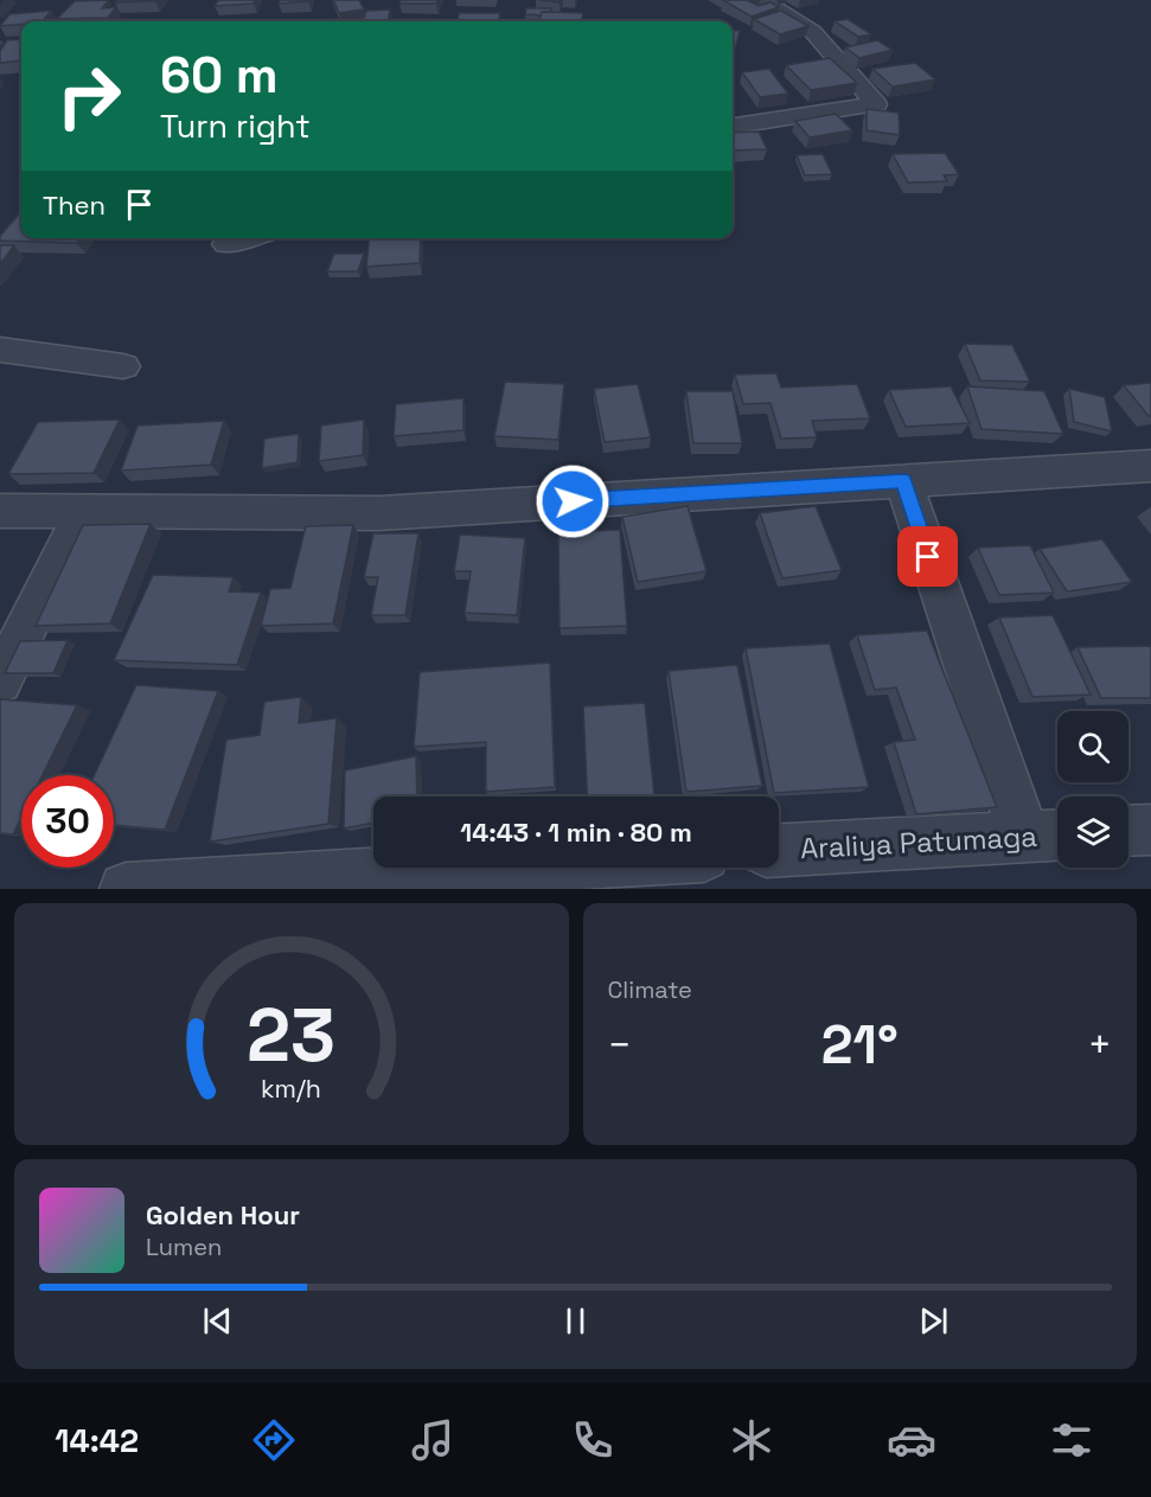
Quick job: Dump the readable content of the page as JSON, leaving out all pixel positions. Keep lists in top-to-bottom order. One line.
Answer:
{"streets":{"street":["Araliya Patumaga"]},"page":{"turn":["60 m","Turn right"],"then":"Then","limit":"30","trip":"14:43 · 1 min · 80 m","tile":"Climate","heat":["−","21°","+"],"song":["Golden Hour","Lumen"],"tabs":"14:42","gauge":["23","km/h"]}}
